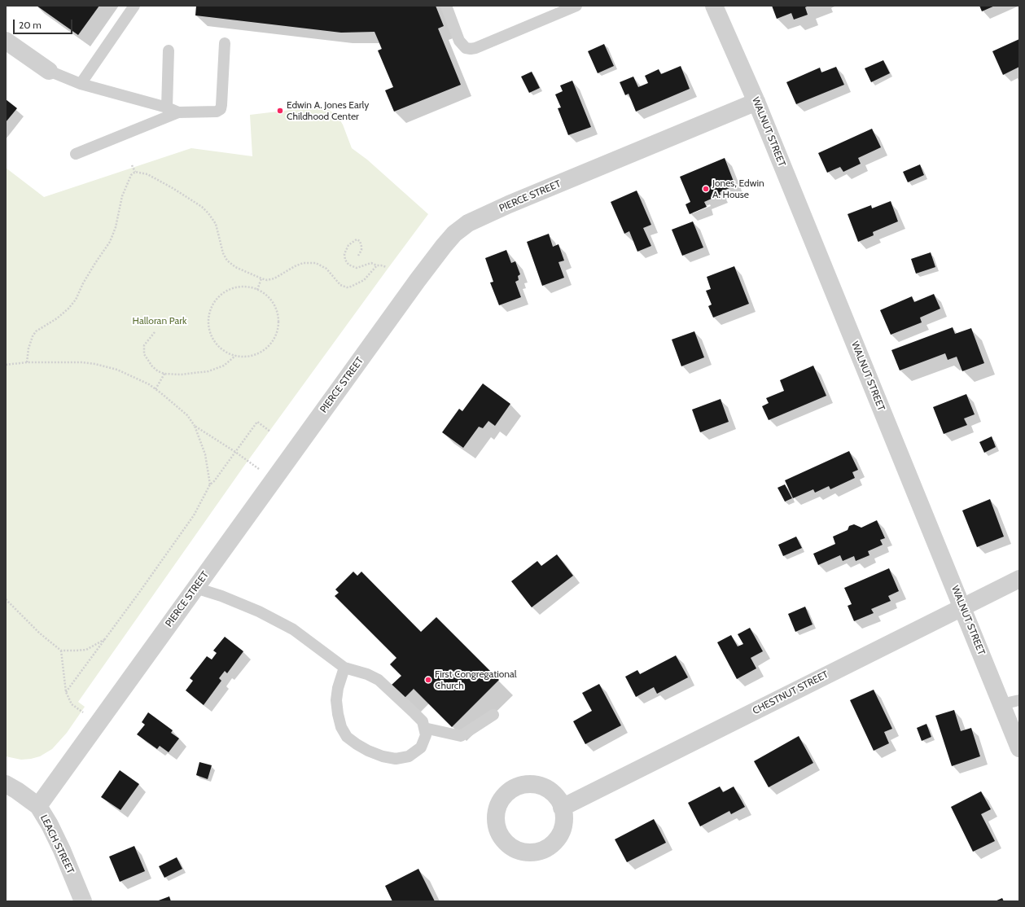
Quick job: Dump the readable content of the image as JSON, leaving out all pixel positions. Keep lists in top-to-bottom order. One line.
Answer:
{"streets":{"street":["WALNUT STREET","PIERCE STREET","CHESTNUT STREET","LEACH STREET"]},"crossings":[["WALNUT STREET","PIERCE STREET"],["WALNUT STREET","CHESTNUT STREET"],["PIERCE STREET","LEACH STREET"]],"parks":["Halloran Park"],"places":["Edwin A. Jones Early Childhood Center","Jones, Edwin A. House","First Congregational Church"],"scale_bar":"20 m"}
